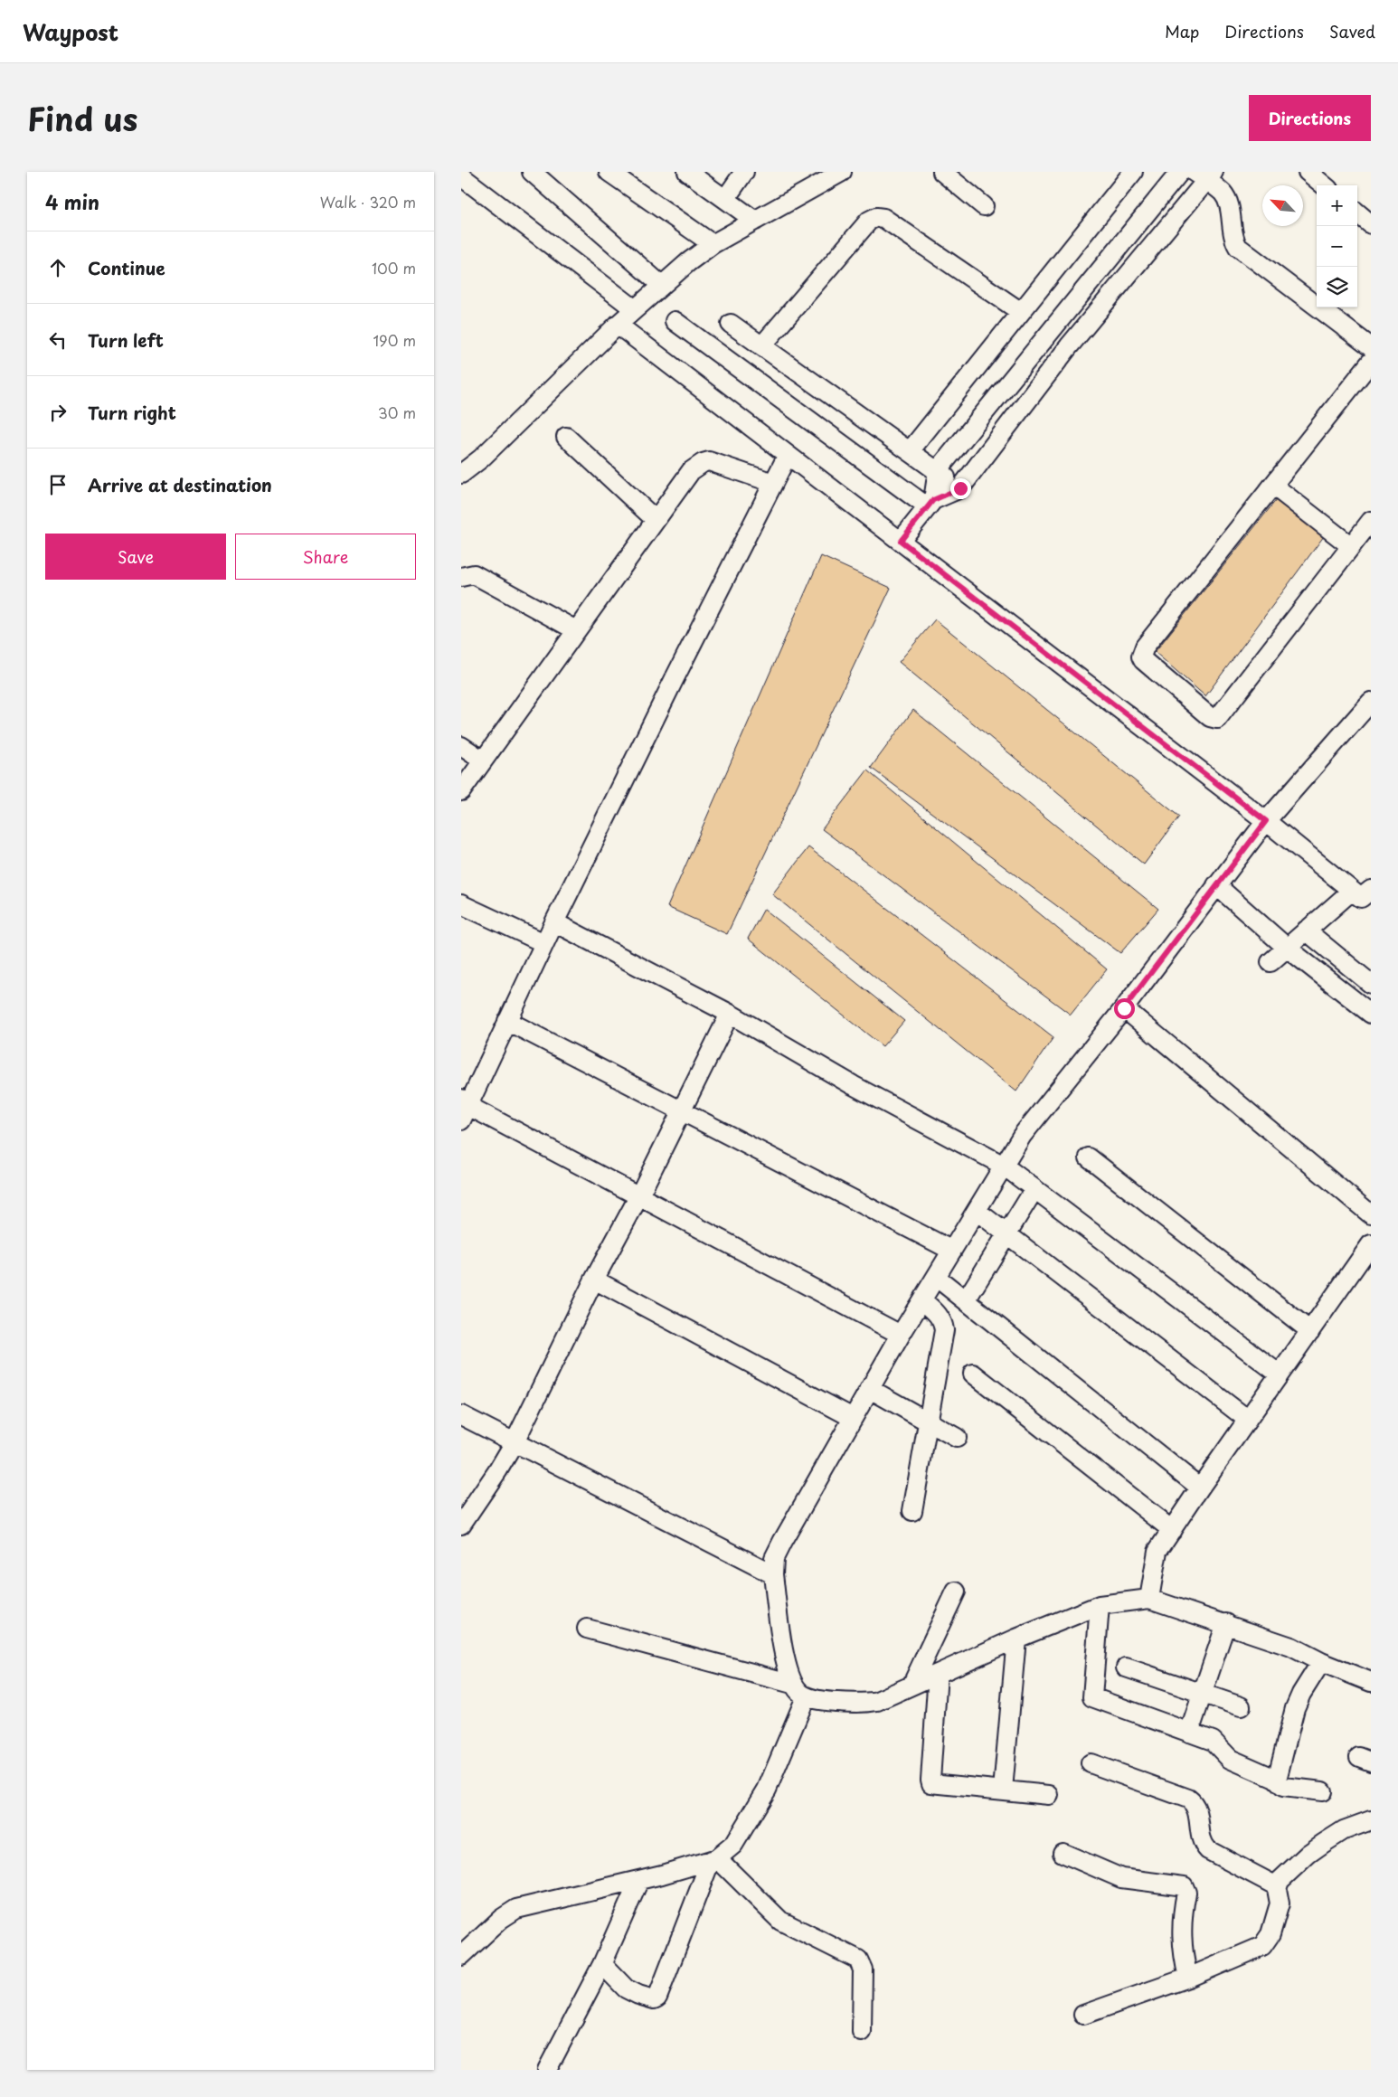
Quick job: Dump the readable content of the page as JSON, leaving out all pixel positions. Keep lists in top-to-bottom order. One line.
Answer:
{"north":"top left","page":{"header":"Waypost","nav":["Map","Directions","Saved"],"title":"Find us","buttons":["Directions",["Save","Share"]],"heading":["4 min","Walk · 320 m"],"map_buttons":["+","−"],"list":[["Continue","100 m"],["Turn left","190 m"],["Turn right","30 m"],"Arrive at destination"]}}
